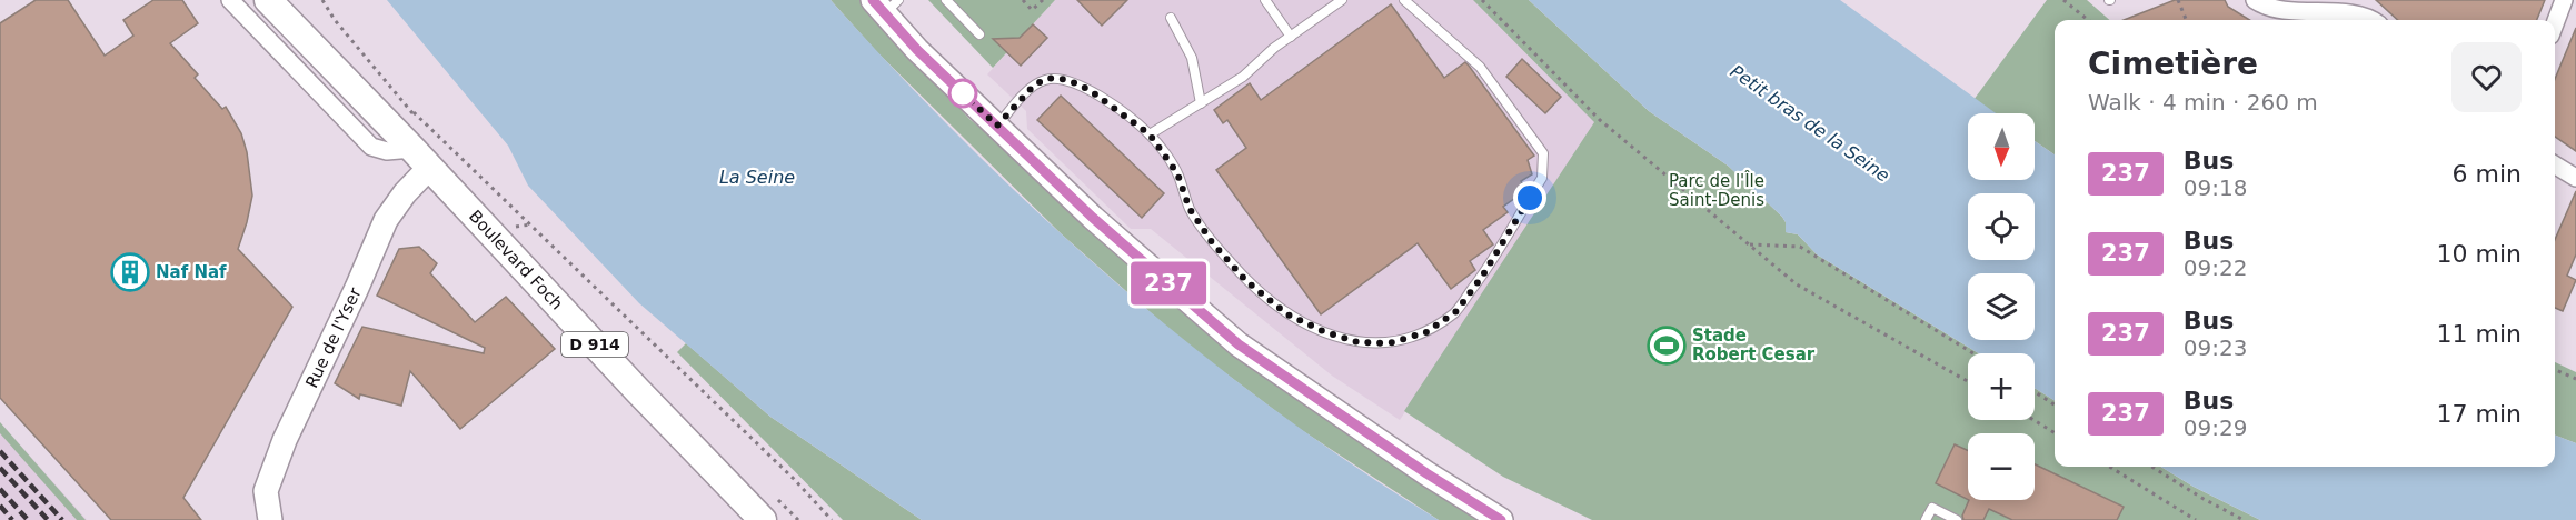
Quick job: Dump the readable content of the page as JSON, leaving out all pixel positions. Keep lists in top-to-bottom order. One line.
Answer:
{"streets":{"main road":["Boulevard Foch","D 914"],"street":["Rue de l'Yser"]},"crossings":[["Boulevard Foch","Rue de l'Yser"]],"water":["Petit bras de la Seine","La Seine"],"parks":["Parc de l'Île Saint-Denis"],"places":{"building":["Naf Naf"],"sports":["Stade Robert Cesar"]},"lines":["bus line 237"],"north":"bottom","page":{"on_map":"237","heading":["Cimetière","Walk · 4 min · 260 m"],"map_buttons":["+","−"],"list":[{"mark":"237","name":"Bus","note":"09:18","value":"6 min"},{"mark":"237","name":"Bus","note":"09:22","value":"10 min"},{"mark":"237","name":"Bus","note":"09:23","value":"11 min"},{"mark":"237","name":"Bus","note":"09:29","value":"17 min"}]}}
